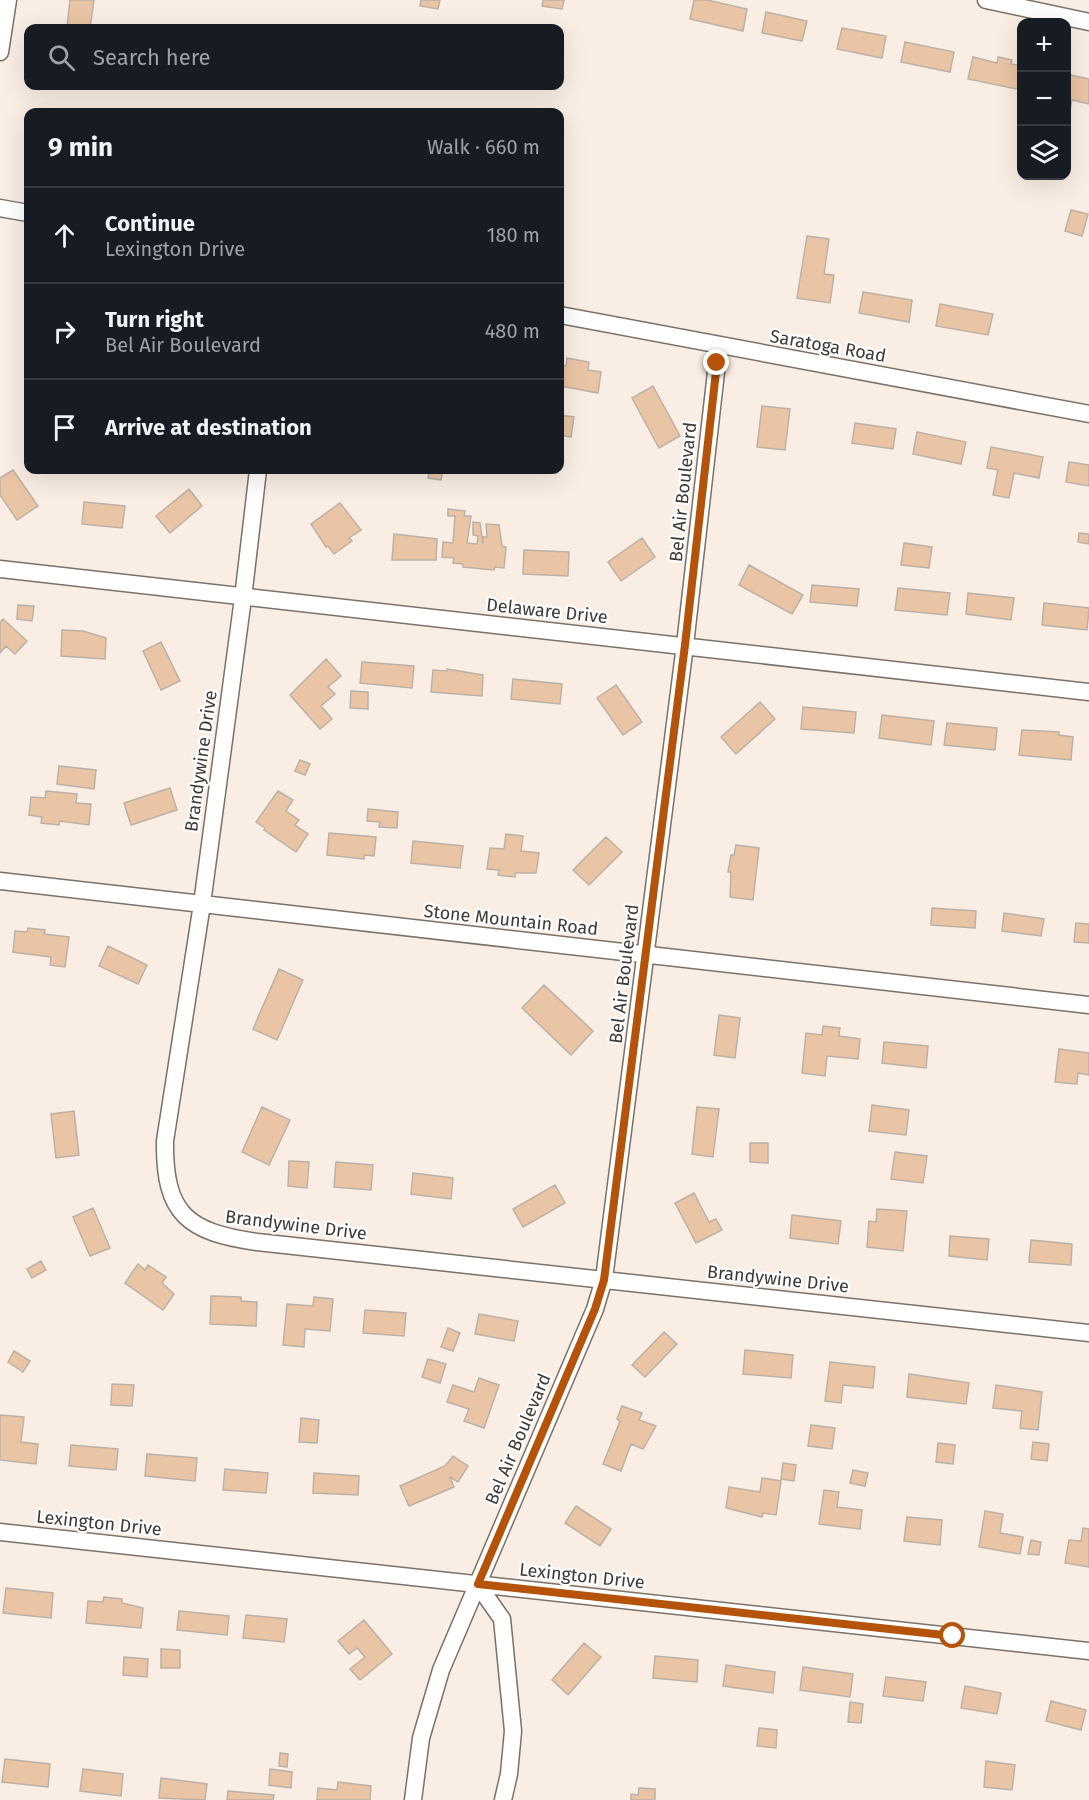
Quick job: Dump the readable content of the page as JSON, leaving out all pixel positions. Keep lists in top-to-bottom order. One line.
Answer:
{"streets":{"street":["Saratoga Road","Bel Air Boulevard","Delaware Drive","Brandywine Drive","Stone Mountain Road","Lexington Drive"]},"crossings":[["Saratoga Road","Bel Air Boulevard"],["Bel Air Boulevard","Delaware Drive"],["Bel Air Boulevard","Brandywine Drive"],["Bel Air Boulevard","Stone Mountain Road"],["Bel Air Boulevard","Lexington Drive"],["Delaware Drive","Brandywine Drive"],["Brandywine Drive","Stone Mountain Road"]],"page":{"map_buttons":["+","−"],"search":"Search here","heading":["9 min","Walk · 660 m"],"list":[["Continue","Lexington Drive","180 m"],["Turn right","Bel Air Boulevard","480 m"],"Arrive at destination"]}}
